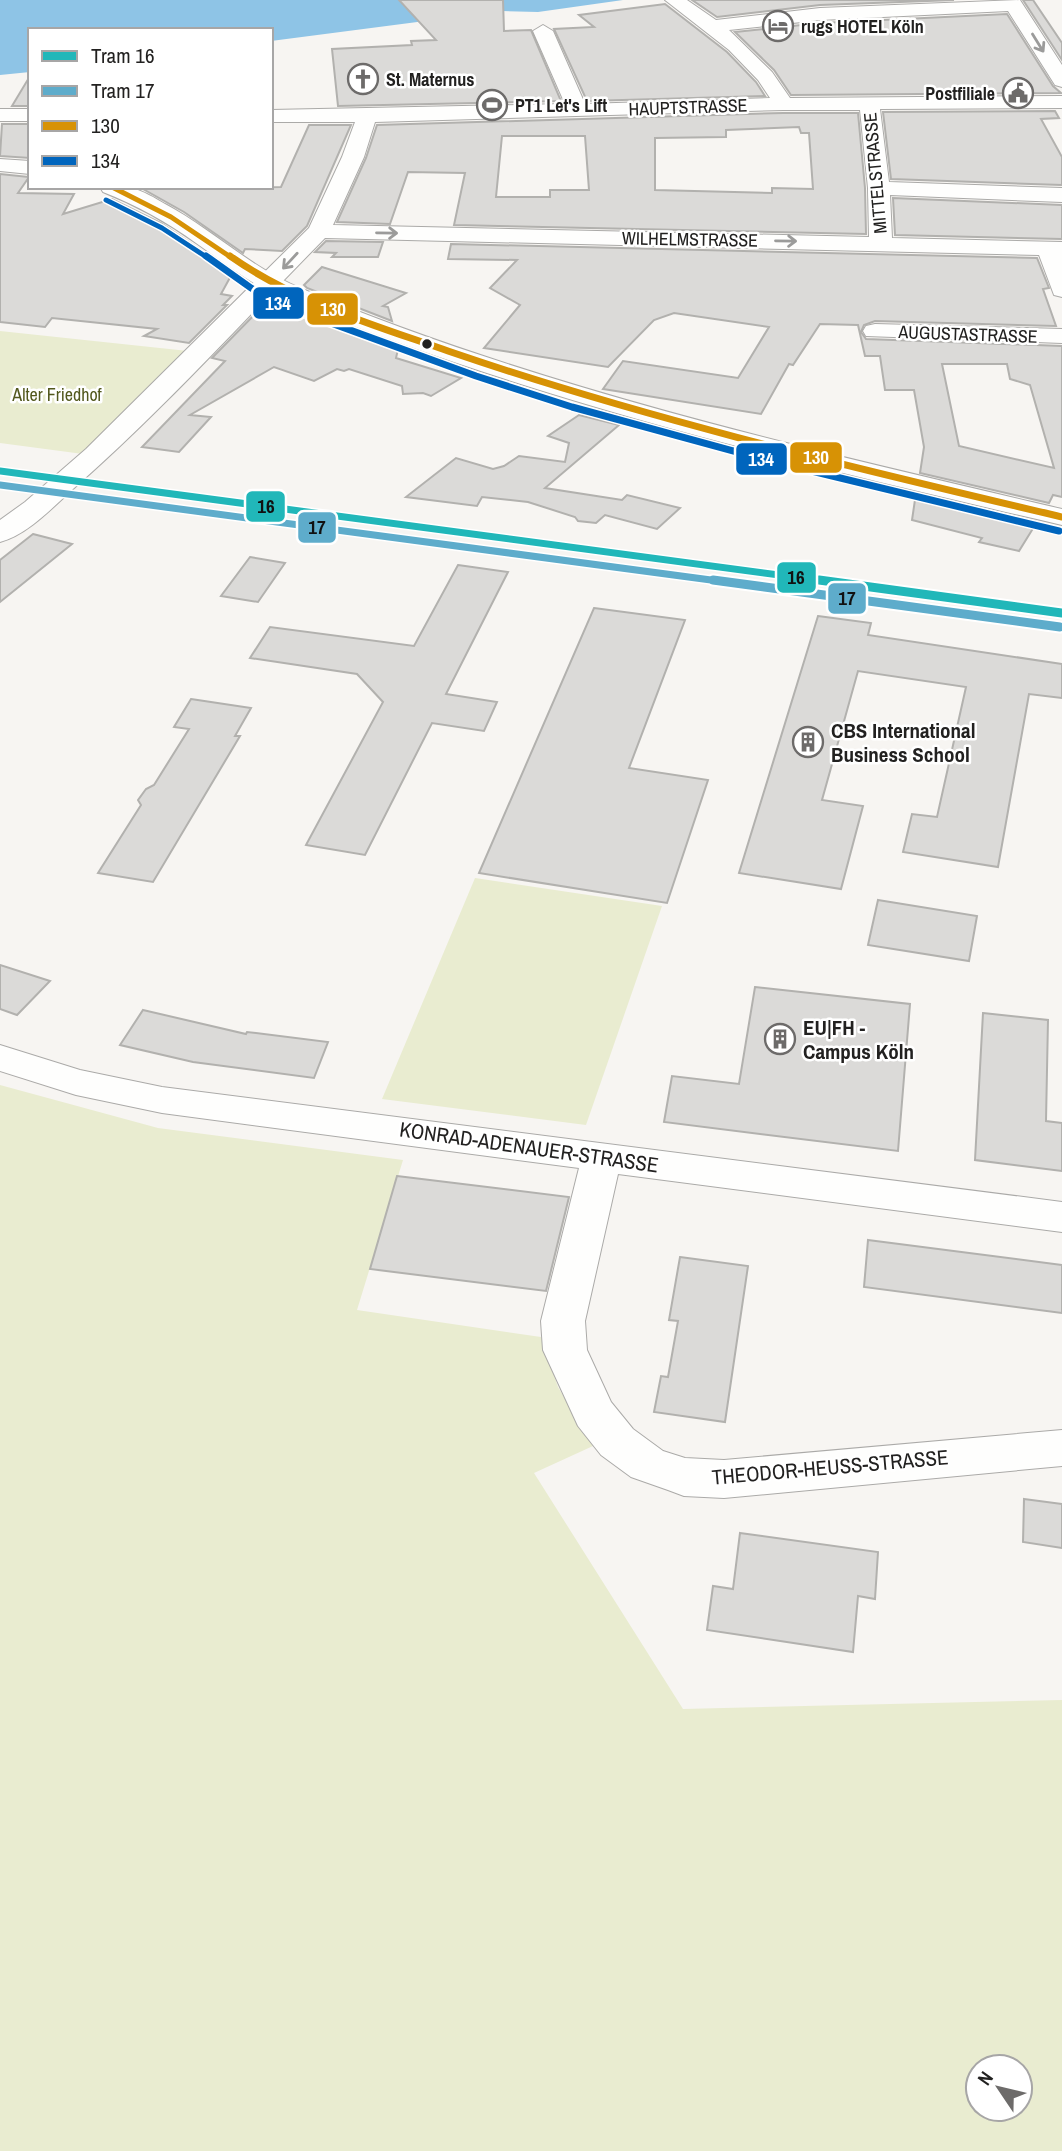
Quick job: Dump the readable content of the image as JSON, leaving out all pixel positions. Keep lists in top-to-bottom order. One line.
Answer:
{"streets":{"street":["HAUPTSTRASSE","MITTELSTRASSE","WILHELMSTRASSE","AUGUSTASTRASSE","KONRAD-ADENAUER-STRASSE","THEODOR-HEUSS-STRASSE"]},"crossings":[["HAUPTSTRASSE","MITTELSTRASSE"],["MITTELSTRASSE","WILHELMSTRASSE"],["KONRAD-ADENAUER-STRASSE","THEODOR-HEUSS-STRASSE"]],"parks":["Alter Friedhof"],"places":{"hotel":["rugs HOTEL Köln"],"church":["St. Maternus"],"public building":["Postfiliale"],"sports":["PT1 Let's Lift"],"building":["CBS International Business School","EU|FH - Campus Köln"]},"lines":["transit line 130","transit line 134","tram line 16","tram line 17"],"legend":["Tram 16","Tram 17","130","134"],"north":"top left"}
